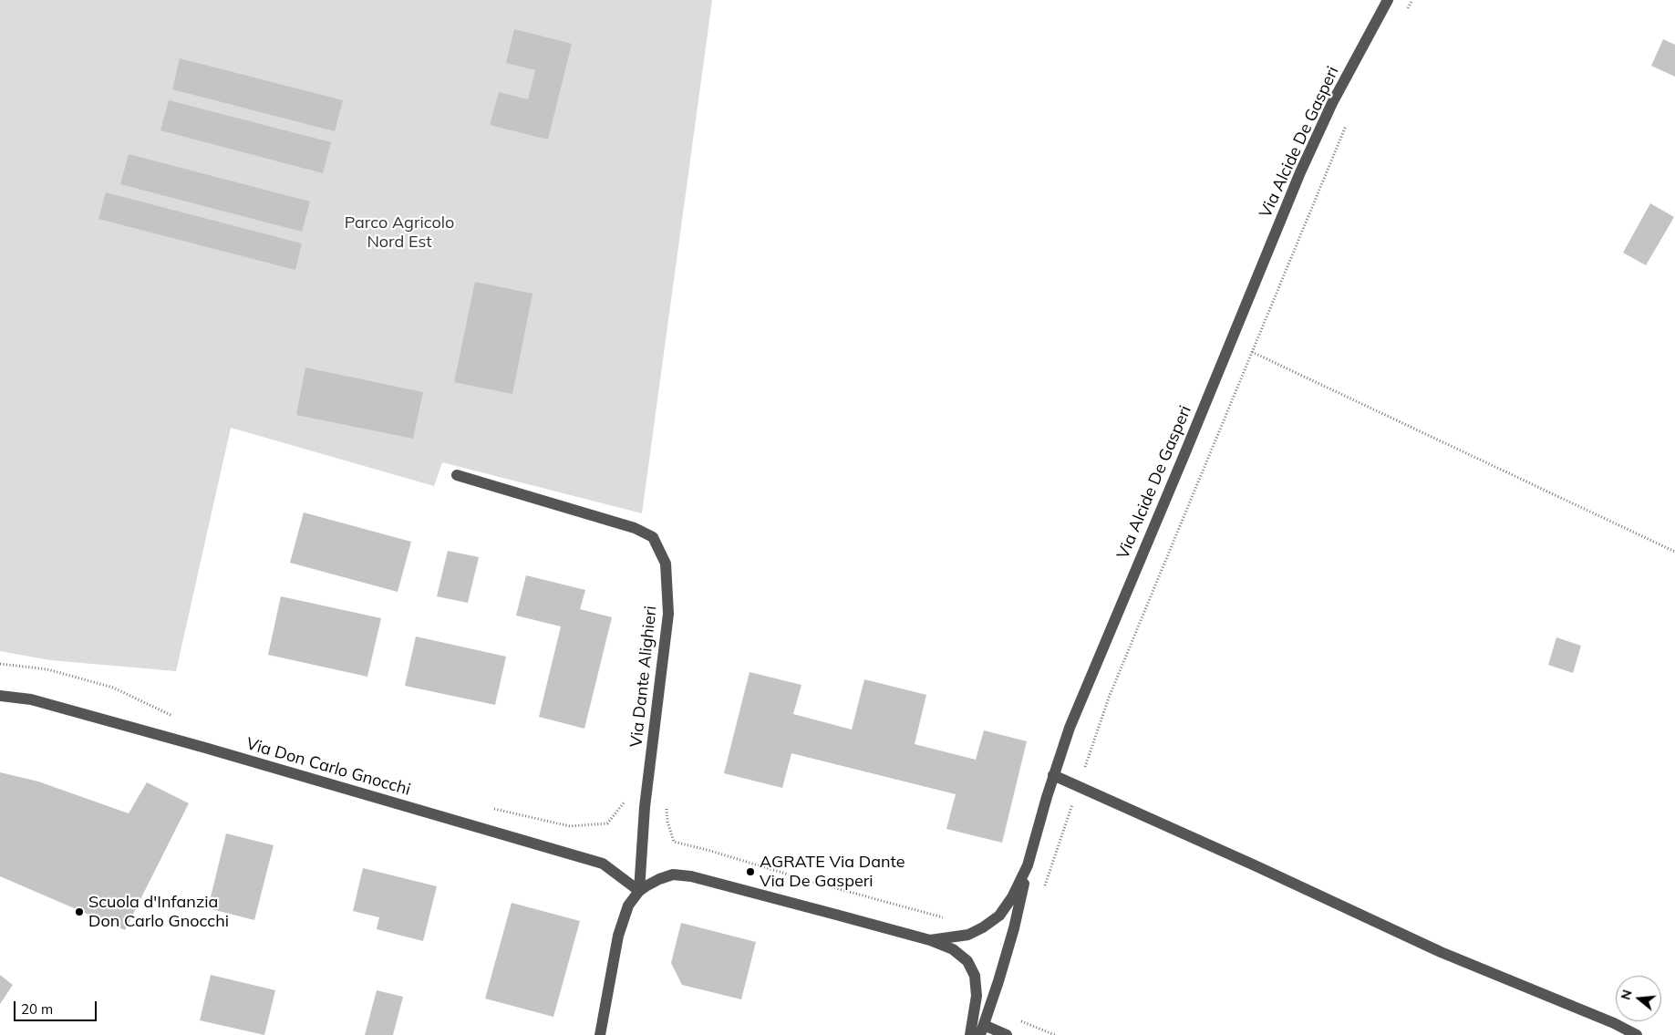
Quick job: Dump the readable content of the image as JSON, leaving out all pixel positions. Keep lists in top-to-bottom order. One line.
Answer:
{"streets":{"street":["Via Alcide De Gasperi","Via Dante Alighieri","Via Don Carlo Gnocchi"]},"crossings":[["Via Alcide De Gasperi","Via Dante Alighieri"],["Via Dante Alighieri","Via Don Carlo Gnocchi"]],"parks":["Parco Agricolo Nord Est"],"places":["AGRATE Via Dante Via De Gasperi","Scuola d'Infanzia Don Carlo Gnocchi"],"scale_bar":"20 m","north":"left"}
